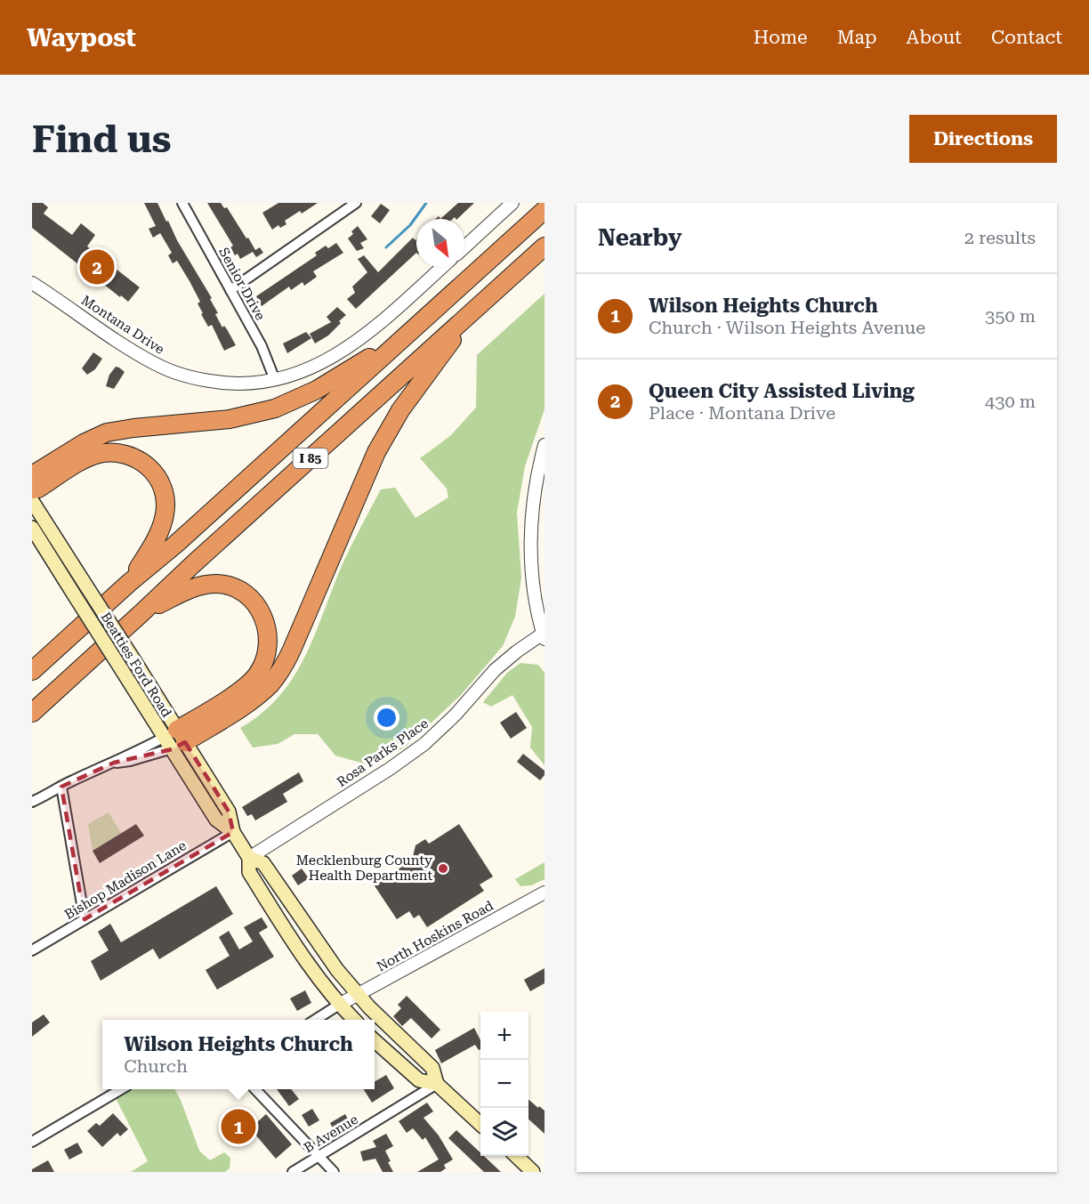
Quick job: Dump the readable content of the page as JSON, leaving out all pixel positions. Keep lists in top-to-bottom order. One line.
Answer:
{"streets":{"highway":["I 85"],"main road":["Beatties Ford Road"],"street":["Senior Drive","Montana Drive","Rosa Parks Place","Bishop Madison Lane","North Hoskins Road","B Avenue"]},"crossings":[["Senior Drive","Montana Drive"],["Beatties Ford Road","Rosa Parks Place"],["Beatties Ford Road","Bishop Madison Lane"],["Beatties Ford Road","North Hoskins Road"],["Beatties Ford Road","B Avenue"]],"places":["Mecklenburg County Health Department"],"north":"bottom right","page":{"header":"Waypost","nav":["Home","Map","About","Contact"],"buttons":"Directions","title":"Find us","heading":["Nearby","2 results"],"pins":["2","1"],"list":[{"mark":"1","name":"Wilson Heights Church","note":"Church · Wilson Heights Avenue","value":"350 m"},{"mark":"2","name":"Queen City Assisted Living","note":"Place · Montana Drive","value":"430 m"}],"map_buttons":["+","−"],"popup":["Wilson Heights Church","Church"]}}
